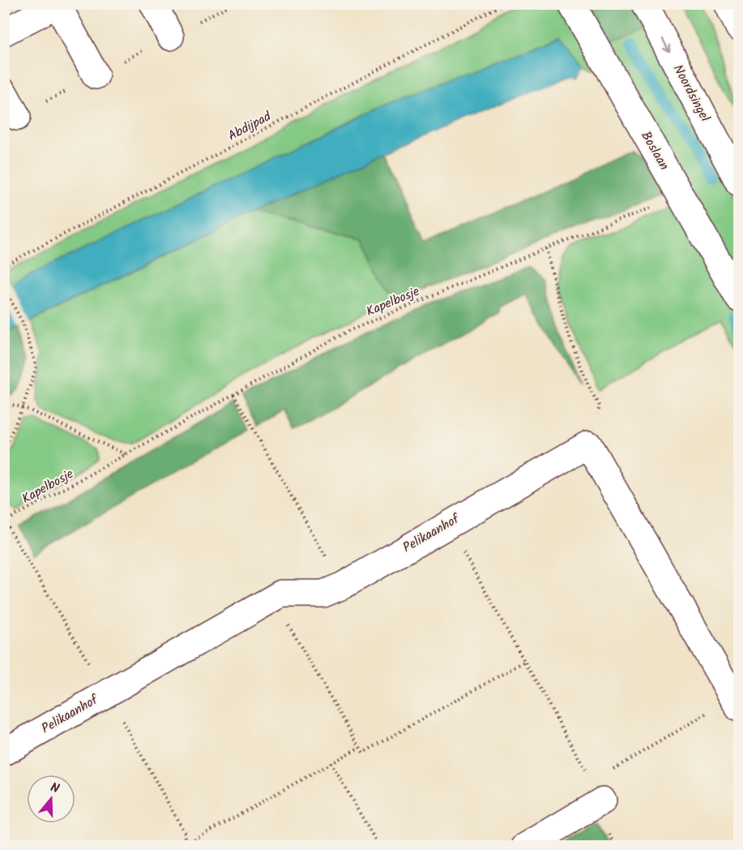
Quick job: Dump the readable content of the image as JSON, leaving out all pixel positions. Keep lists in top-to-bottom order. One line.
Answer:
{"streets":{"street":["Noordsingel","Boslaan","Pelikaanhof"],"path":["Abdijpad","Kapelbosje"]},"crossings":[["Boslaan","Kapelbosje"]],"one_way":["Noordsingel"],"north":"top"}
